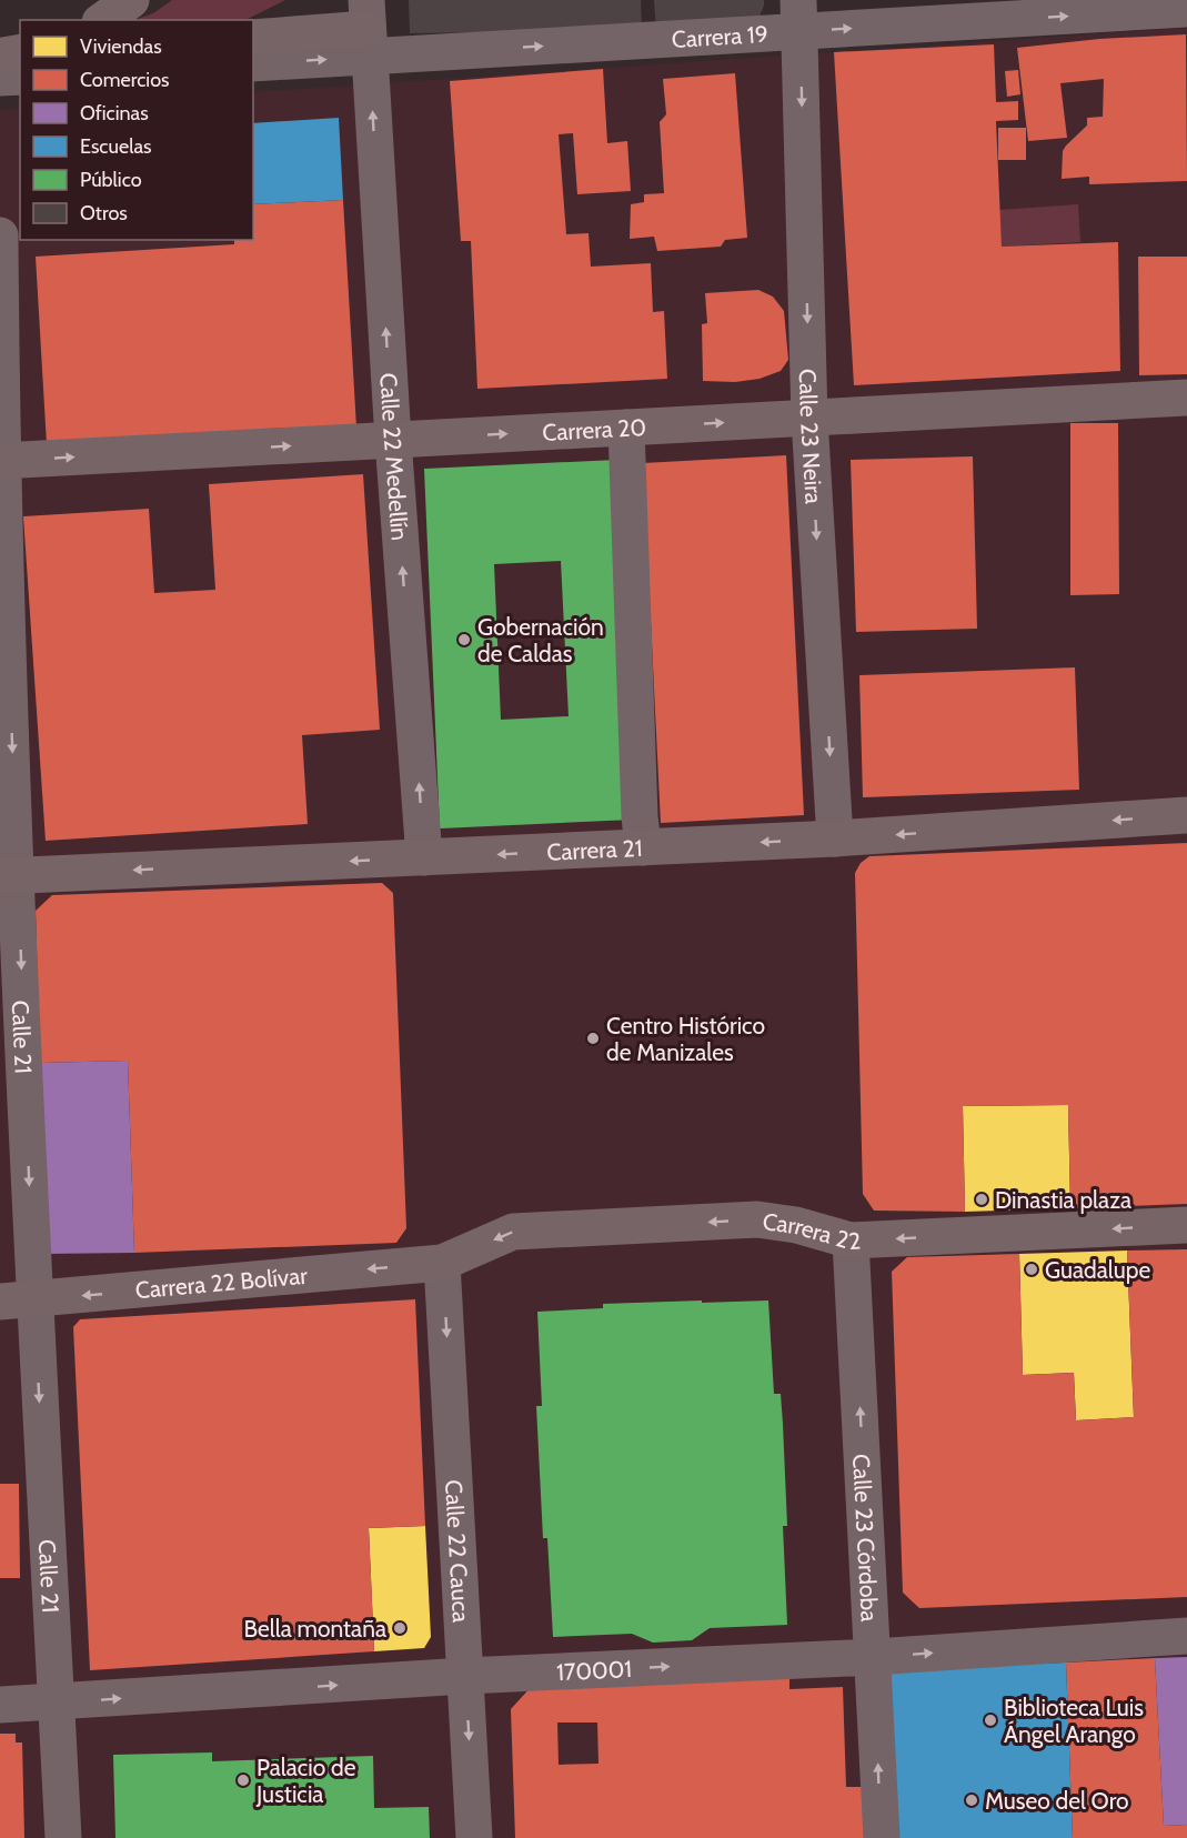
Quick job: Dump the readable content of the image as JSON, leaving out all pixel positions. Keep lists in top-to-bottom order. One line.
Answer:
{"streets":{"main road":["Carrera 20","Carrera 21","Carrera 22","Carrera 22 Bolívar"],"street":["Carrera 19","Calle 23 Neira","Calle 22 Medellín","Calle 21","Calle 23 Córdoba","Calle 22 Cauca","170001"]},"crossings":[["Carrera 19","Calle 23 Neira"],["Carrera 19","Calle 22 Medellín"],["Carrera 20","Calle 23 Neira"],["Carrera 20","Calle 22 Medellín"],["Carrera 20","Calle 21"],["Calle 23 Neira","Carrera 21"],["Calle 22 Medellín","Carrera 21"],["Carrera 21","Calle 21"],["Calle 21","Carrera 22 Bolívar"],["Calle 21","170001"],["Carrera 22","Carrera 22 Bolívar"],["Carrera 22","Calle 23 Córdoba"],["Carrera 22","Calle 22 Cauca"],["Carrera 22 Bolívar","Calle 22 Cauca"],["Calle 23 Córdoba","170001"],["Calle 22 Cauca","170001"]],"one_way":["Carrera 19","Carrera 20","Carrera 21","Calle 21","Carrera 22","Carrera 22 Bolívar","Calle 23 Córdoba","Calle 22 Cauca","170001"],"places":["Gobernación de Caldas","Centro Histórico de Manizales","Dinastia plaza","Guadalupe","Bella montaña","Biblioteca Luis Ángel Arango","Palacio de Justicia","Museo del Oro"],"legend":["Viviendas","Comercios","Oficinas","Escuelas","Público","Otros"]}
